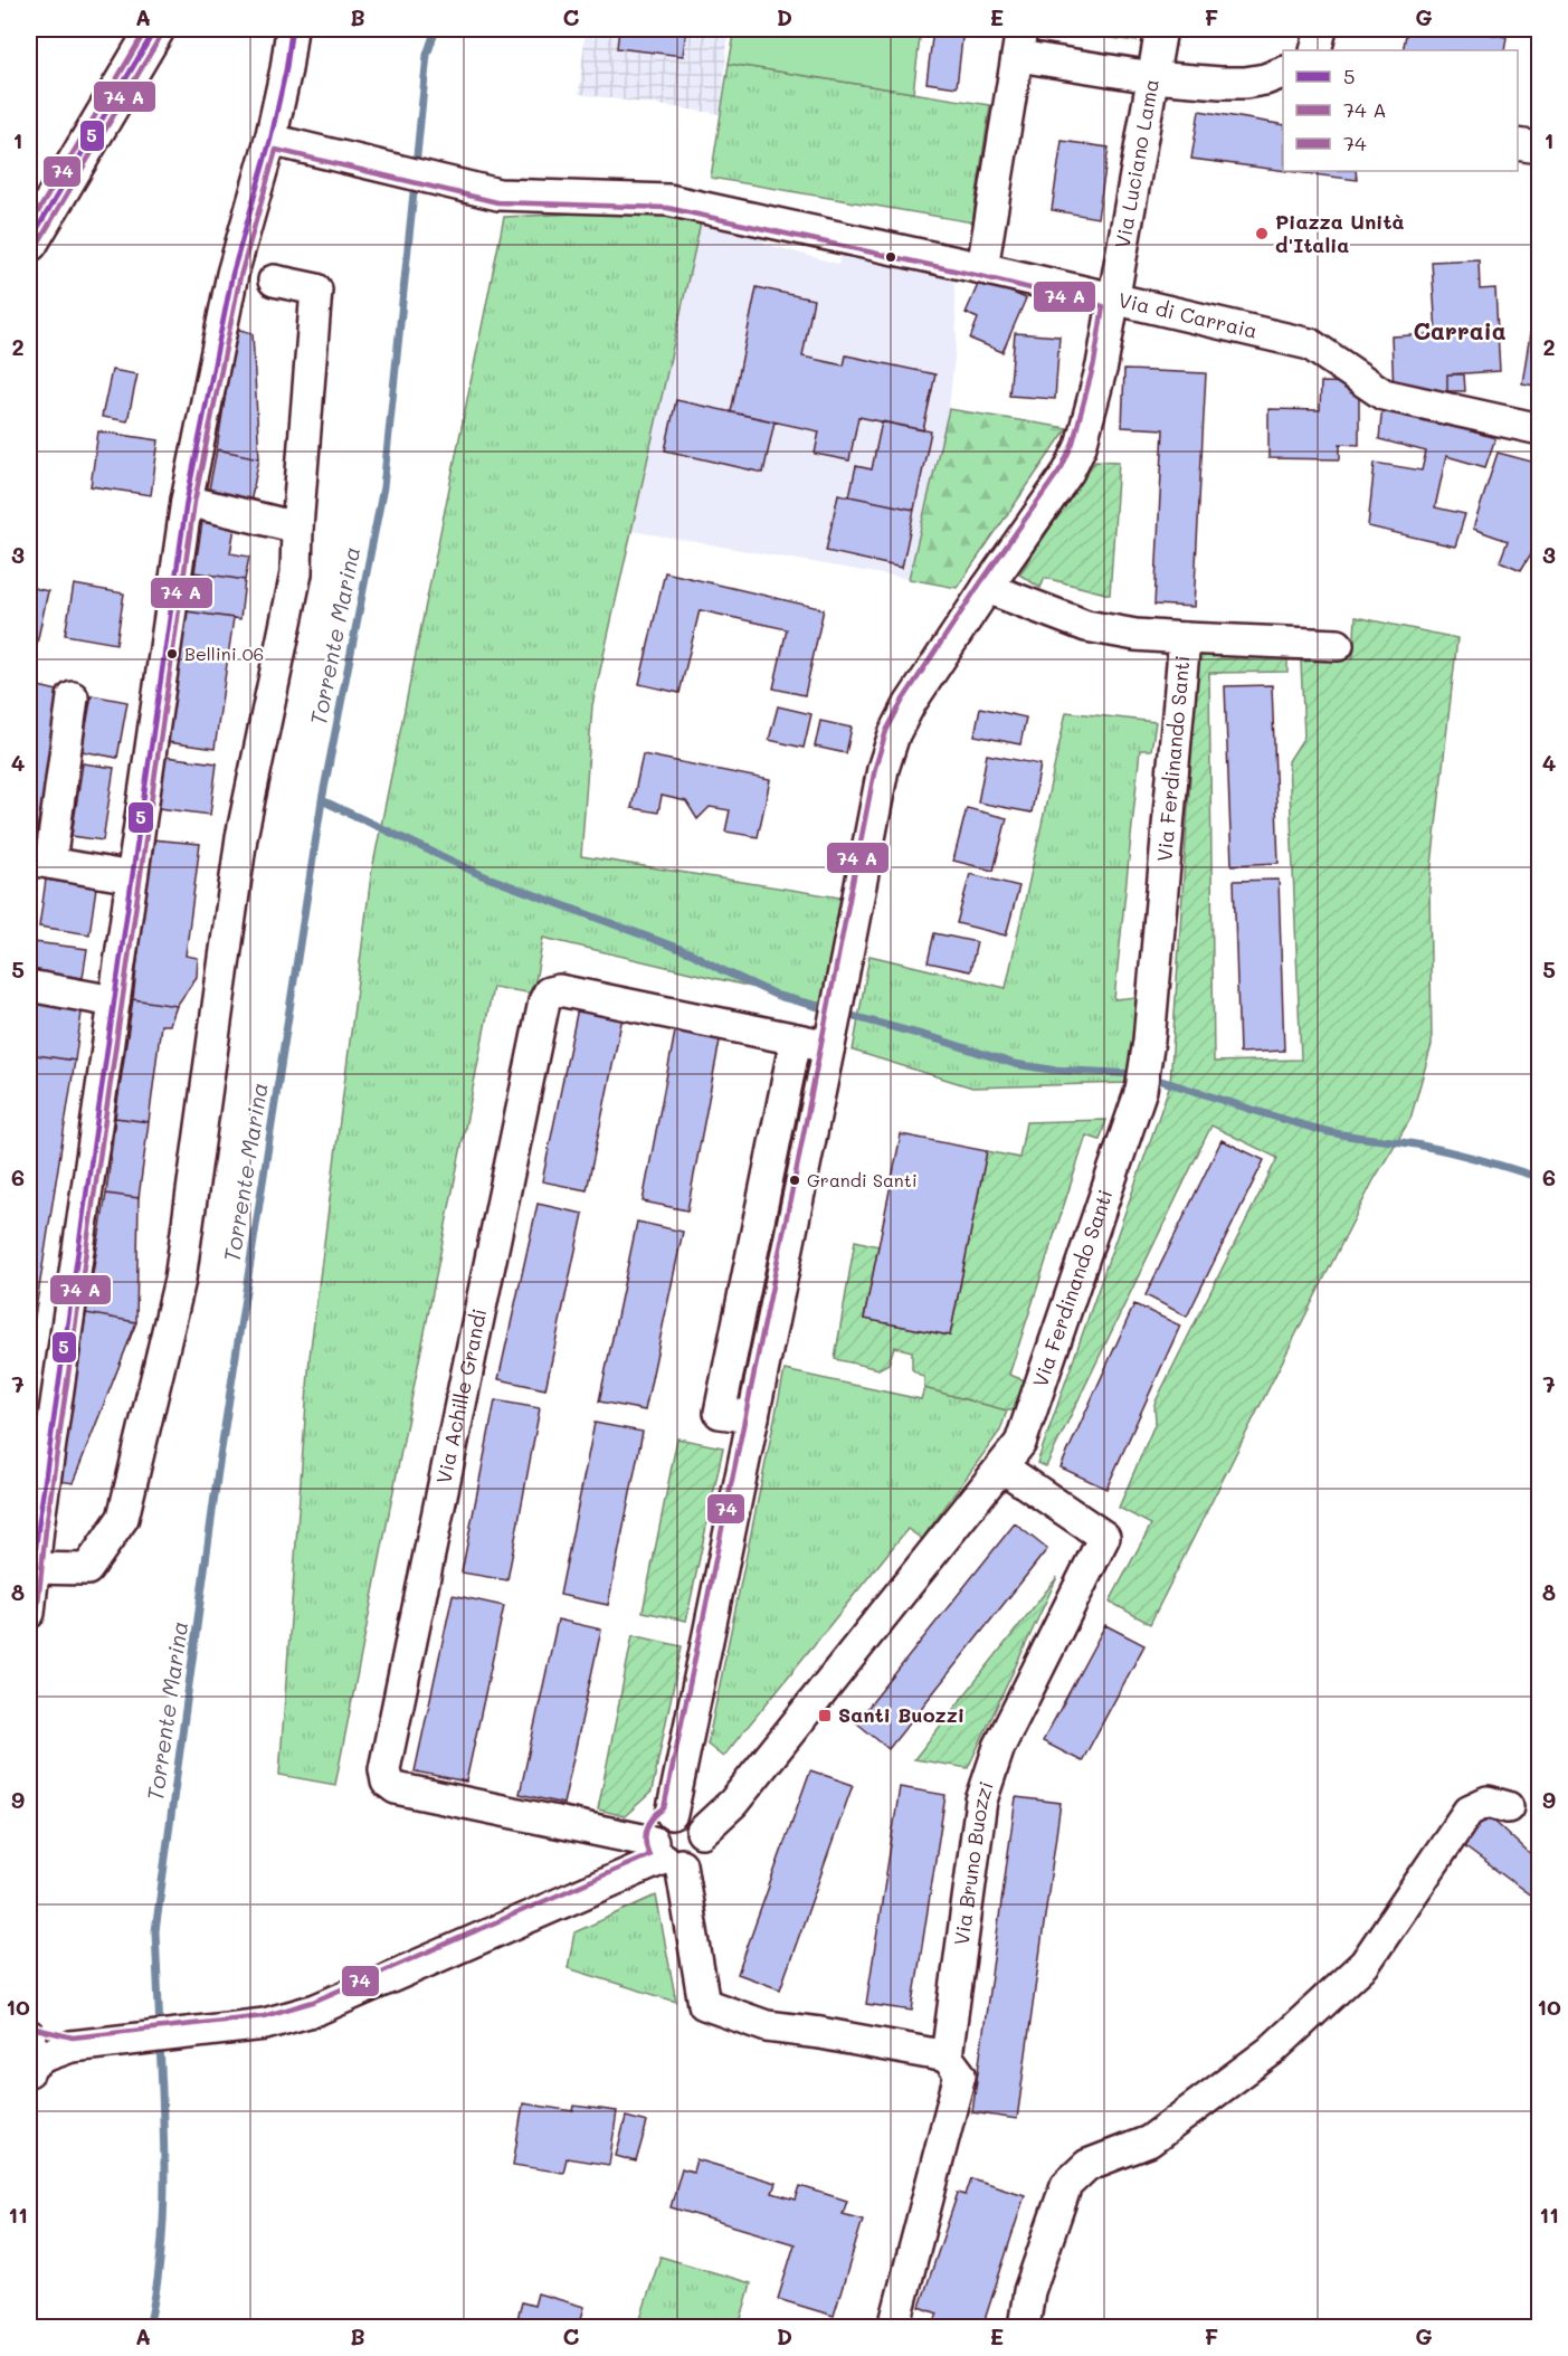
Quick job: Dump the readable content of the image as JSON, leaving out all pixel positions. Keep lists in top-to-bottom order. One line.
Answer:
{"streets":{"street":["Via Luciano Lama","Via di Carraia","Via Ferdinando Santi","Via Achille Grandi","Via Bruno Buozzi"]},"crossings":[["Via Luciano Lama","Via di Carraia"],["Via Ferdinando Santi","Via Achille Grandi"],["Via Ferdinando Santi","Via Bruno Buozzi"]],"districts":["Carraia"],"water":["Torrente Marina"],"places":{"other":["Piazza Unità d'Italia","Bellini 06","Grandi Santi"],"transit":["Santi Buozzi"]},"lines":["transit line 5","transit line 74"],"legend":["5","74 A","74"],"grid":{"columns":["A","B","C","D","E","F","G"],"rows":["1","2","3","4","5","6","7","8","9","10","11"]}}
